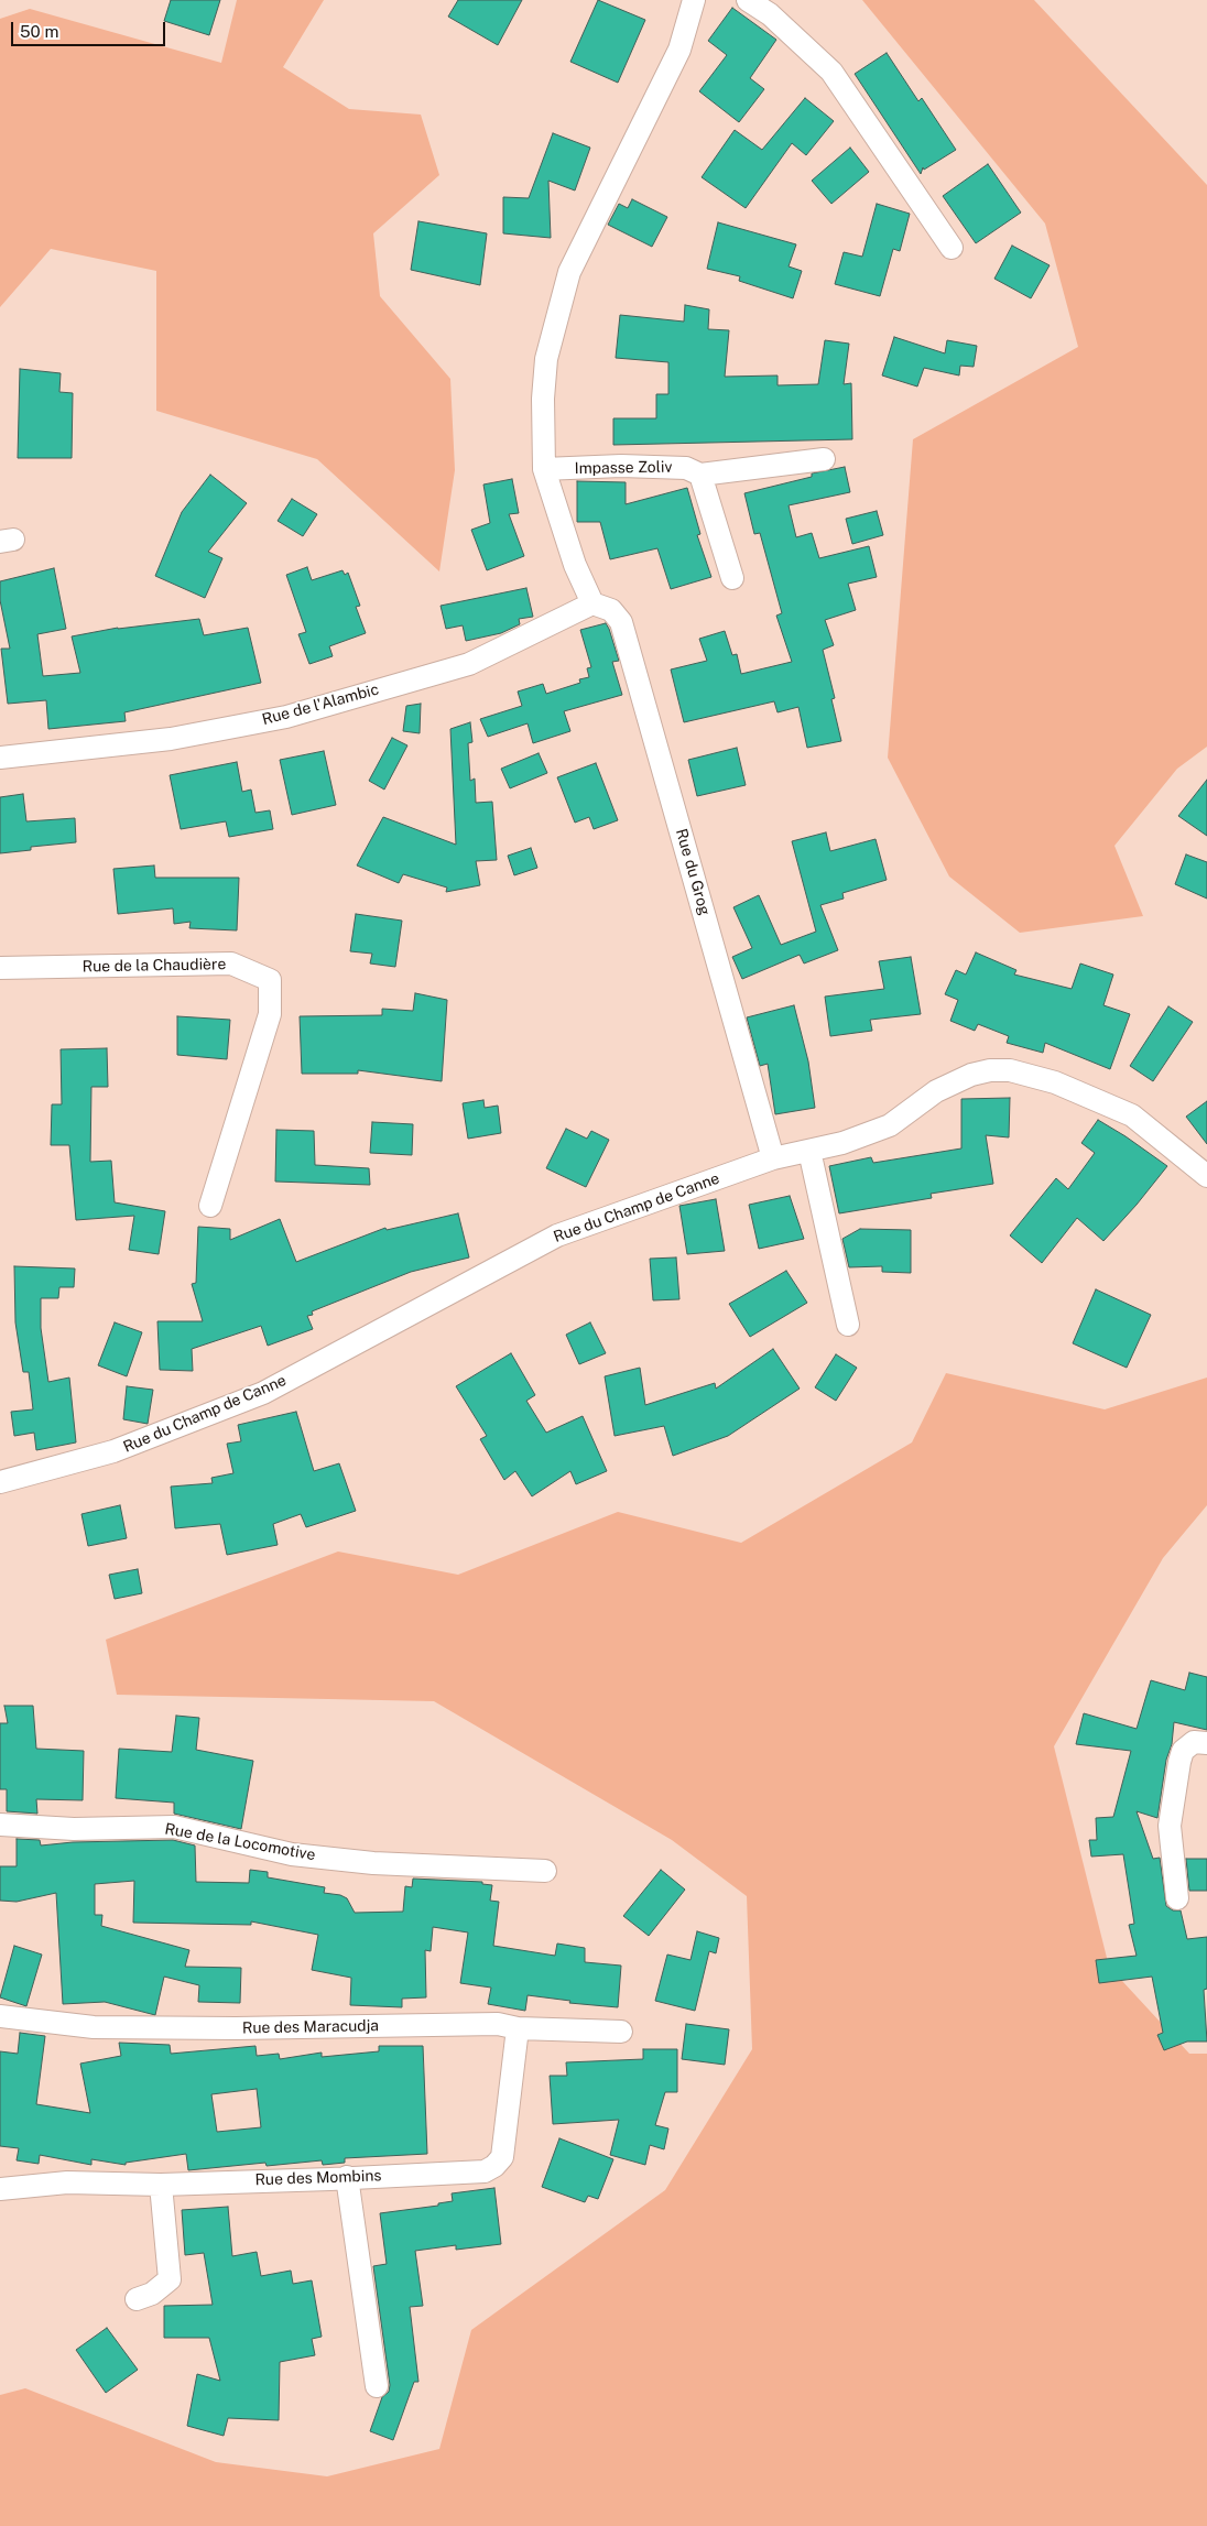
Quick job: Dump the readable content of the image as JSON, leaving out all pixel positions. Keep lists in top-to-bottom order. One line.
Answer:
{"streets":{"street":["Impasse Zoliv","Rue de l'Alambic","Rue du Grog","Rue de la Chaudière","Rue du Champ de Canne","Rue de la Locomotive","Rue des Maracudja","Rue des Mombins"]},"crossings":[["Rue de l'Alambic","Rue du Grog"],["Rue du Grog","Rue du Champ de Canne"],["Rue des Maracudja","Rue des Mombins"]],"scale_bar":"50 m"}
